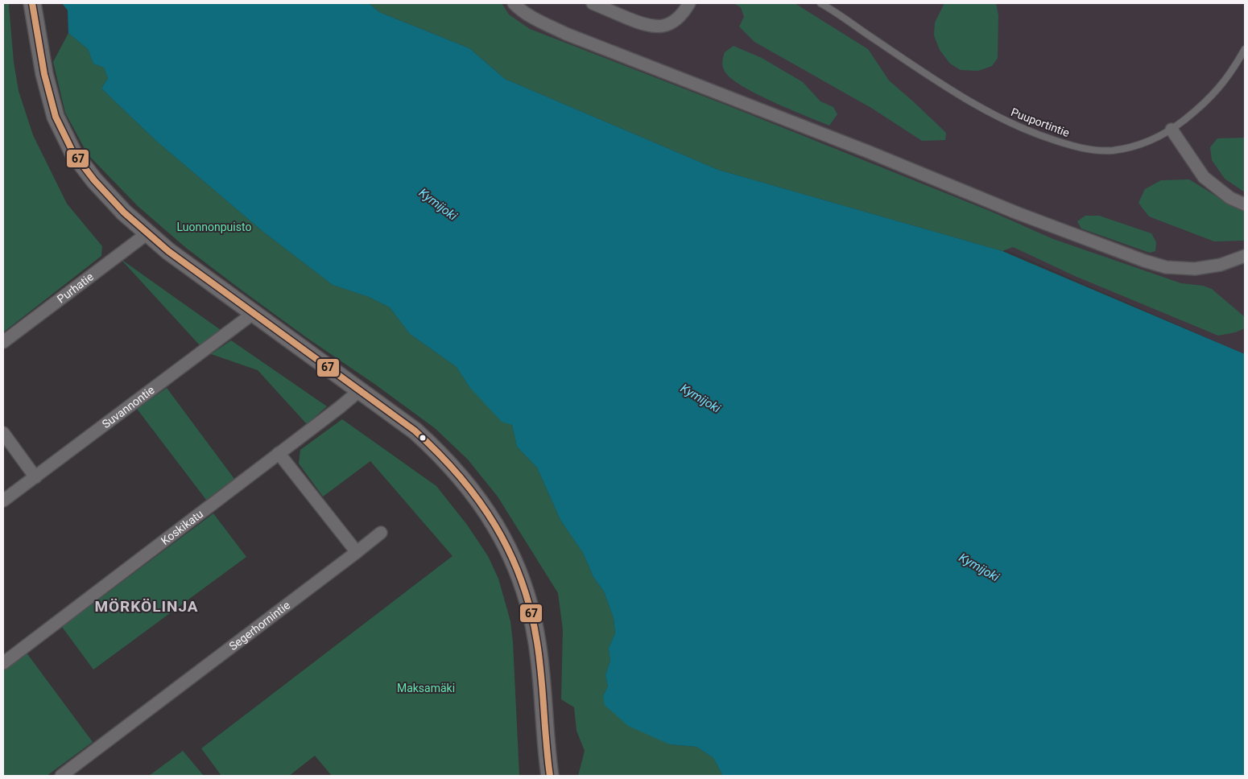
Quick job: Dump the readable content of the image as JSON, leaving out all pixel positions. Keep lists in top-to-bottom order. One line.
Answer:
{"streets":{"street":["Purhatie","Suvannontie","Koskikatu","Segerhornintie"],"lane":["Puuportintie"]},"districts":["MÖRKÖLINJA"],"water":["Kymijoki"],"parks":["Luonnonpuisto","Maksamäki"],"lines":["transit line 67"]}
